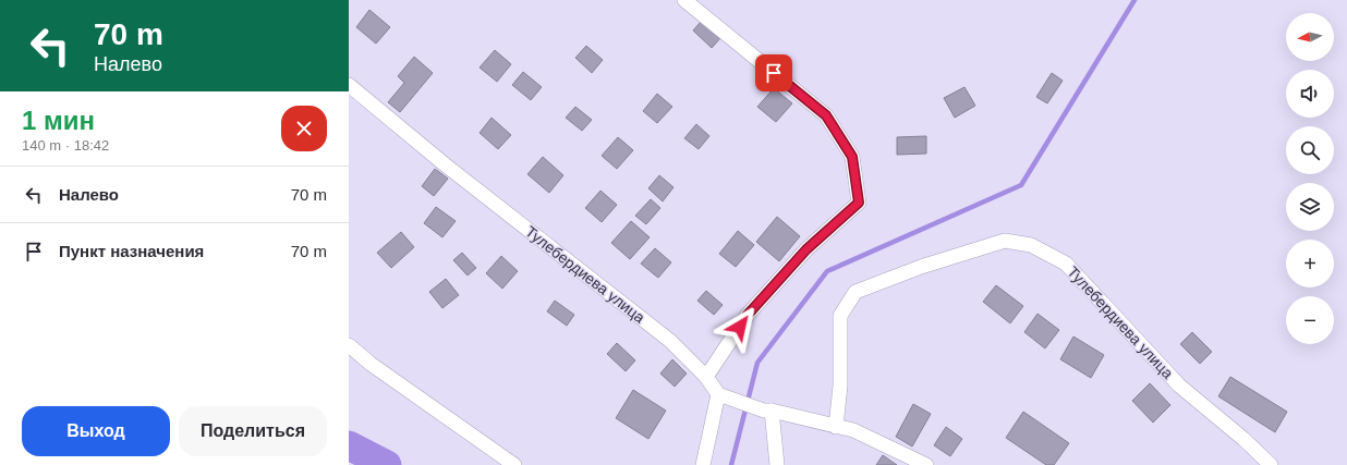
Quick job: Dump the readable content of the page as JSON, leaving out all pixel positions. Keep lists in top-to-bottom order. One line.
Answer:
{"streets":{"street":["Тулебердиева улица"]},"north":"left","page":{"turn":["70 m","Налево"],"map_buttons":["+","−"],"heading":["1 мин","140 m · 18:42"],"list":[{"name":"Налево","value":"70 m"},{"name":"Пункт назначения","value":"70 m"}],"buttons":["Выход","Поделиться"]}}
